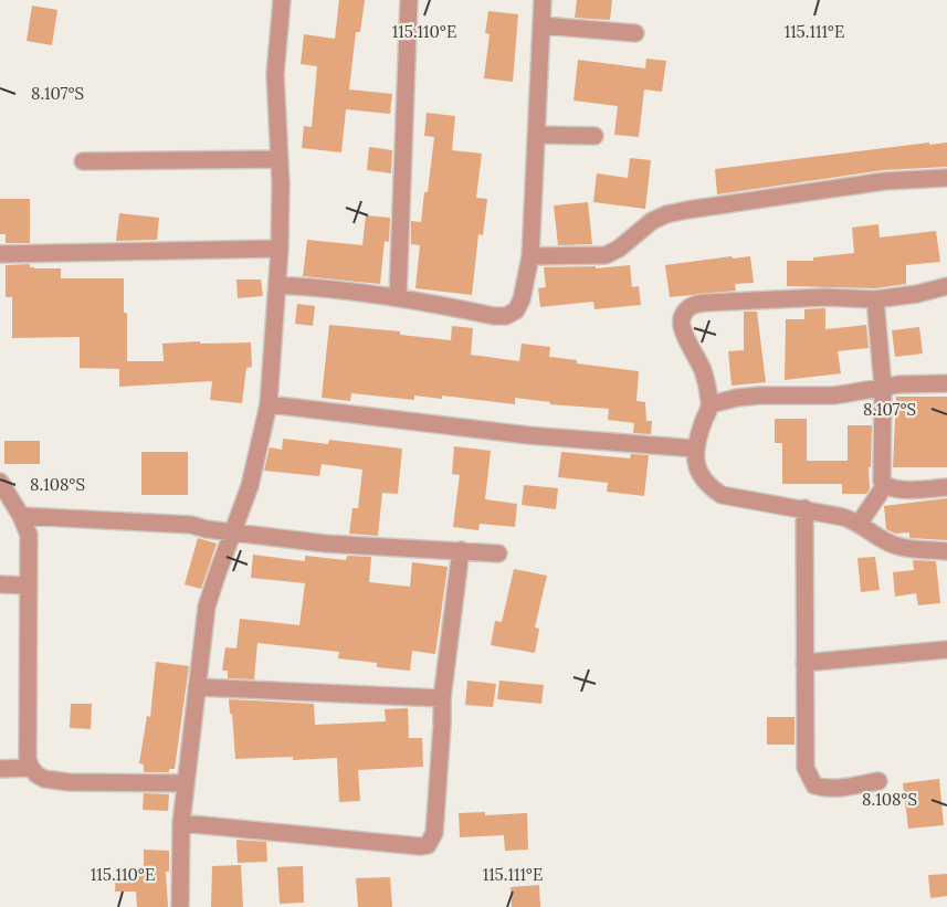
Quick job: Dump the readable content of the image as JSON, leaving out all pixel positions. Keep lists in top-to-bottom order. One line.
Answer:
{"coordinates":["115.110°E","115.111°E","8.107°S","8.108°S"]}
